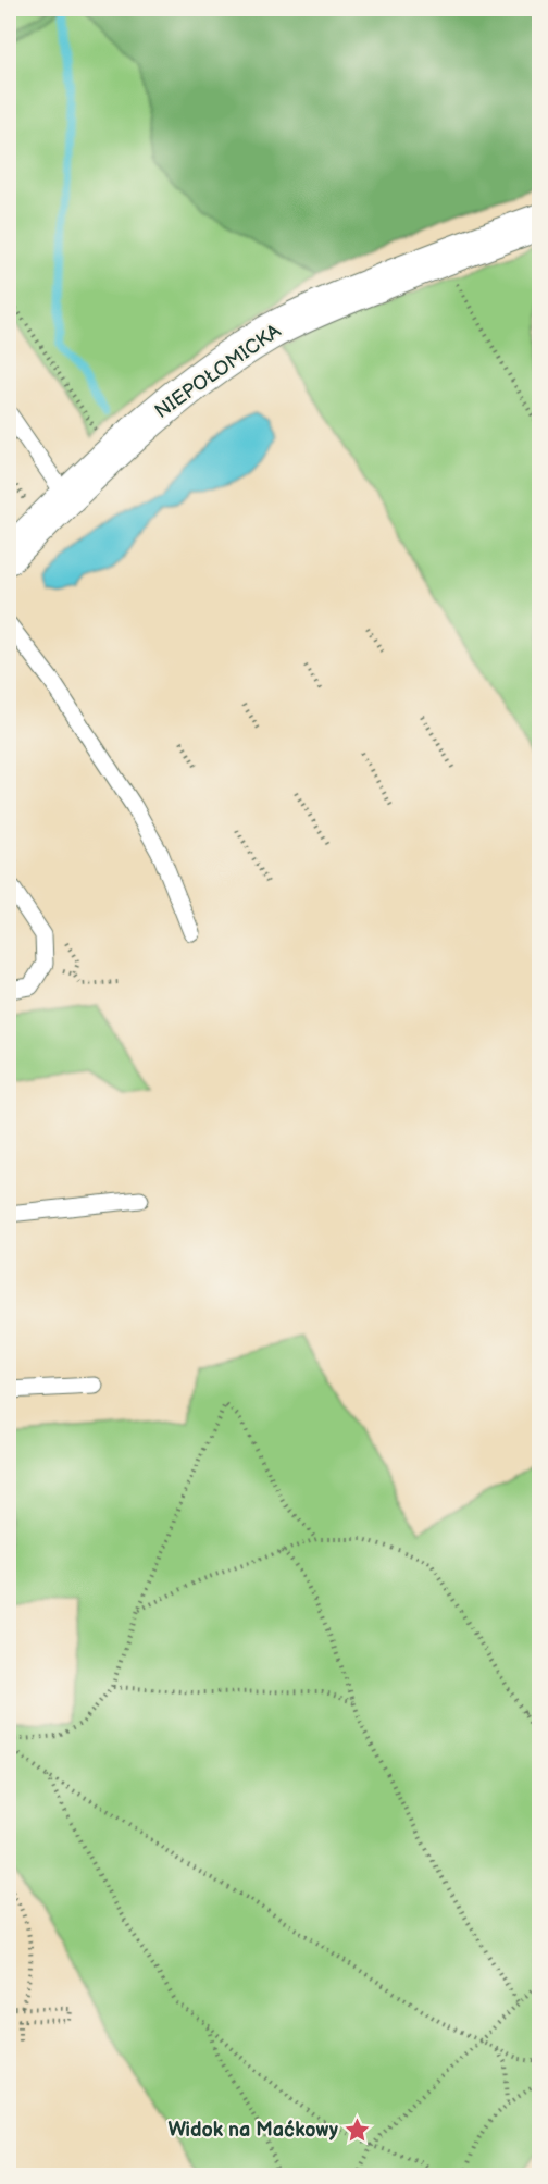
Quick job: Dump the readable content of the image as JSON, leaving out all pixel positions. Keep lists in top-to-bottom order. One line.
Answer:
{"streets":{"main road":["NIEPOŁOMICKA"]},"places":{"place":["Widok na Maćkowy"]}}
